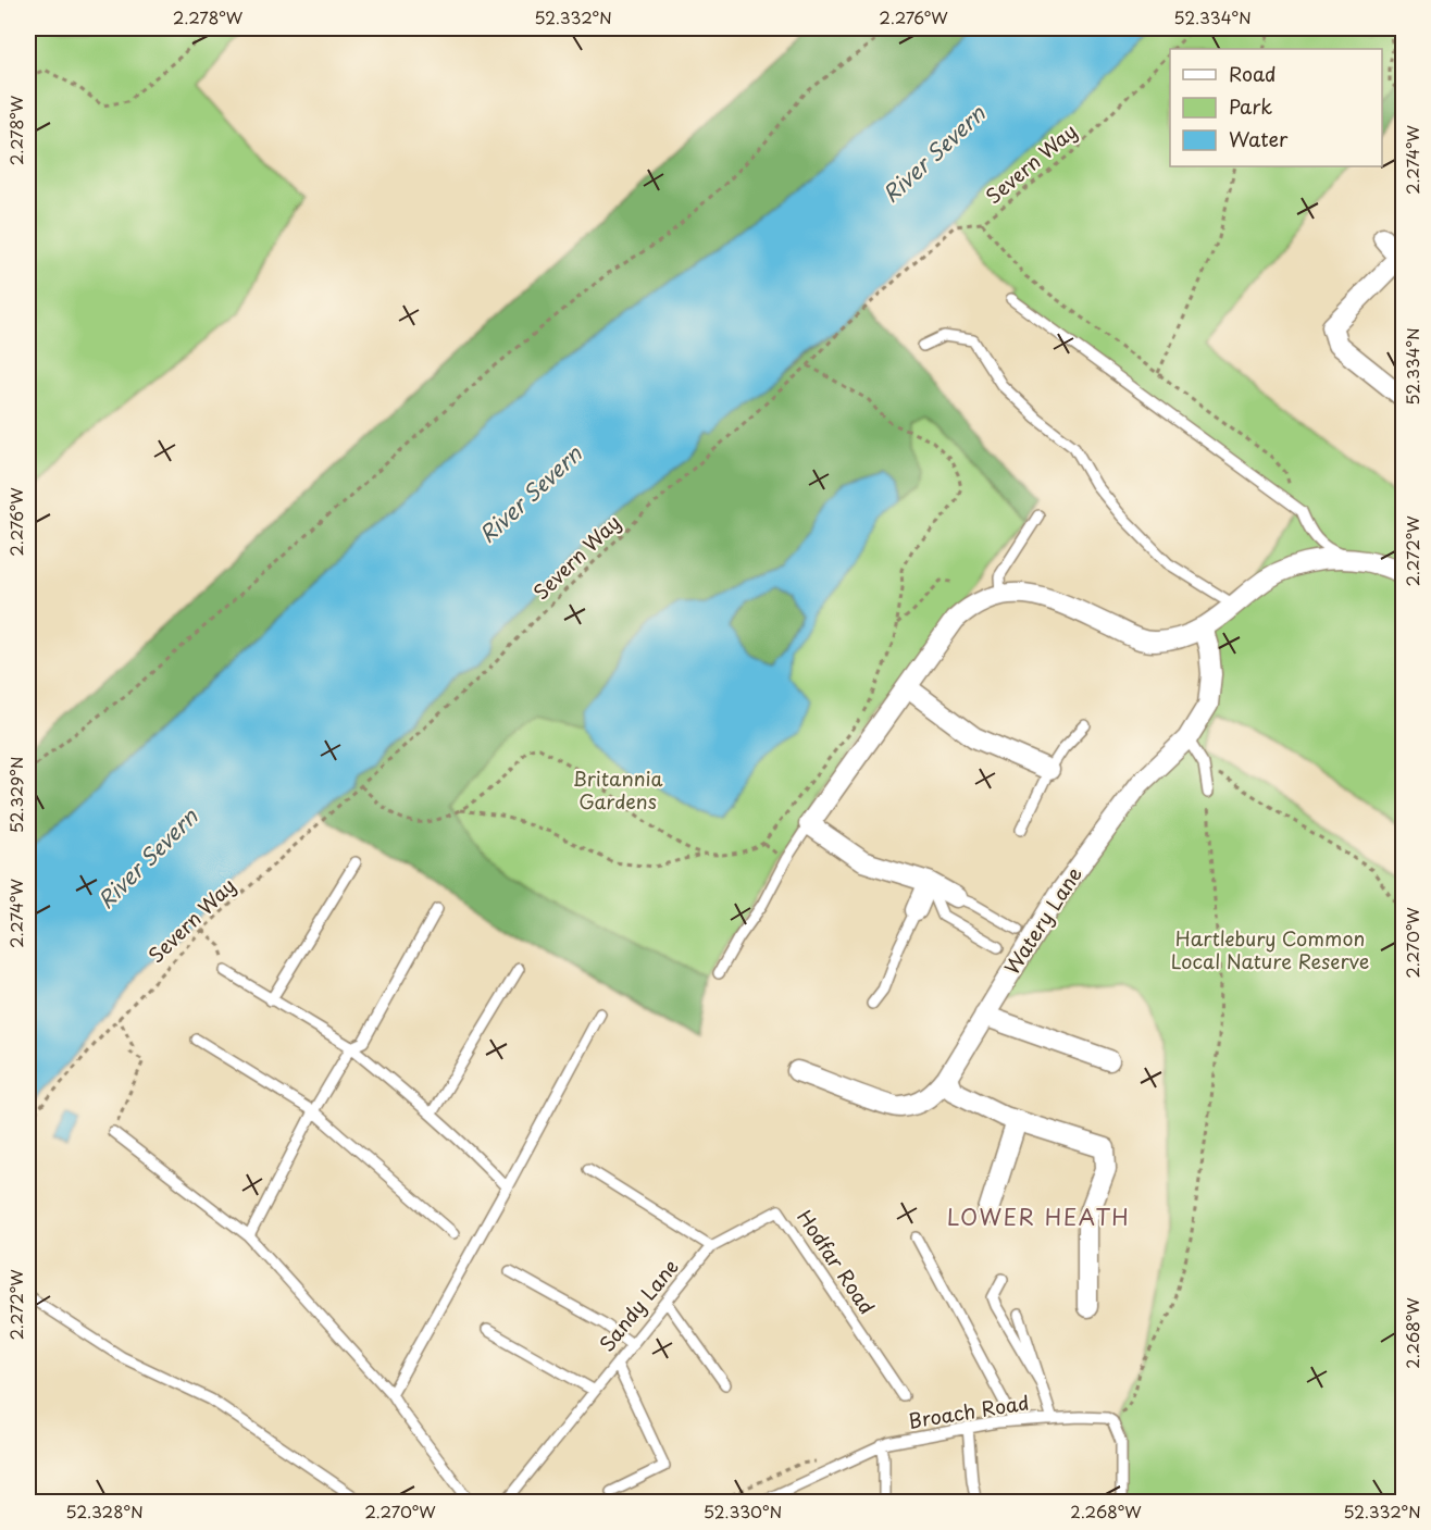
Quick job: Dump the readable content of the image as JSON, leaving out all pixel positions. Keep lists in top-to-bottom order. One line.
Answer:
{"streets":{"street":["Watery Lane"],"lane":["Hodfar Road","Sandy Lane","Broach Road"],"path":["Severn Way"]},"crossings":[["Hodfar Road","Sandy Lane"]],"districts":["LOWER HEATH"],"water":["River Severn"],"parks":["Britannia Gardens","Hartlebury Common Local Nature Reserve"],"legend":["Road","Park","Water"],"coordinates":["2.278°W","52.332°N","2.276°W","52.334°N","2.274°W","2.272°W","52.329°N","2.270°W","2.268°W","52.328°N","52.330°N"]}
